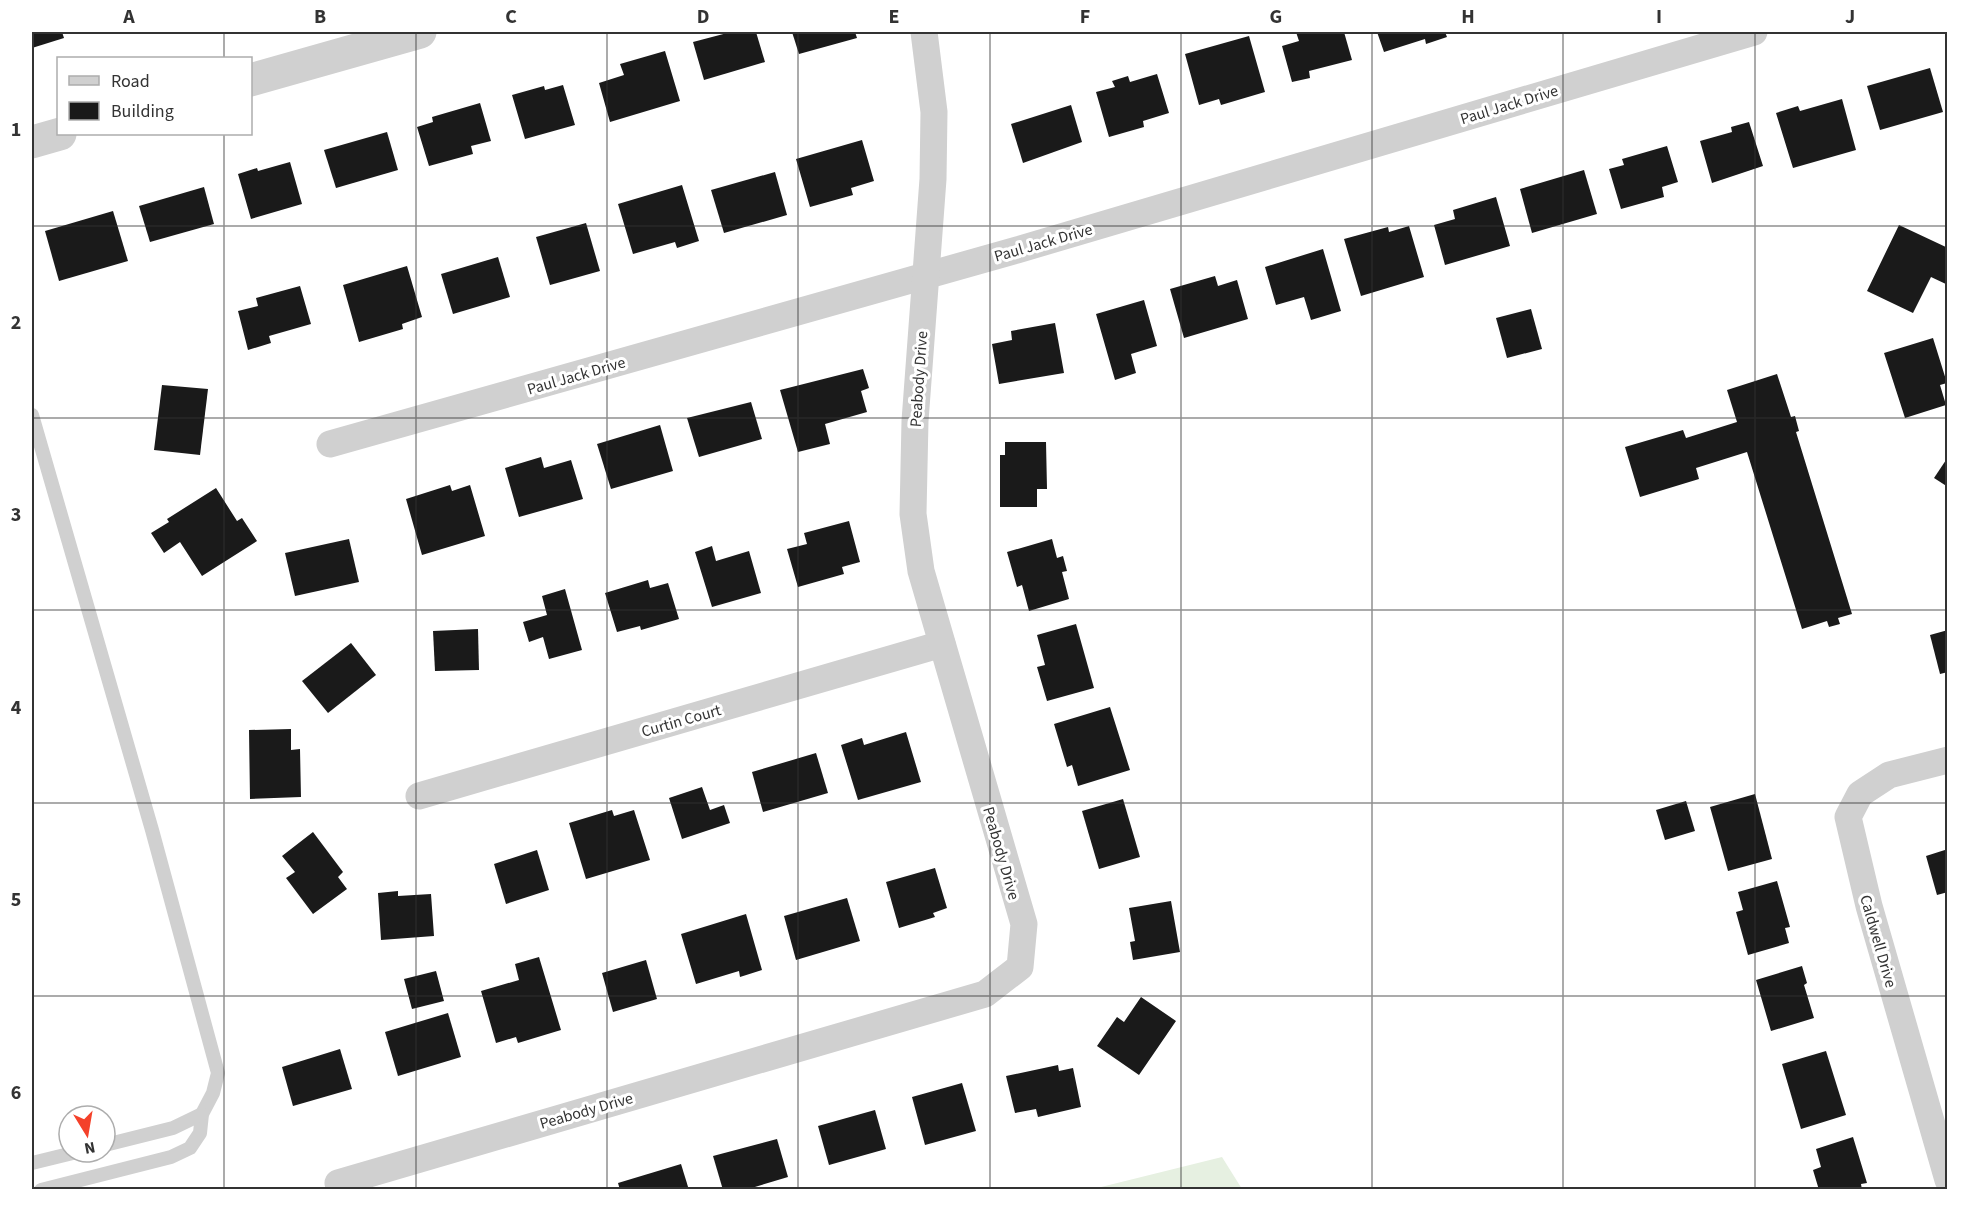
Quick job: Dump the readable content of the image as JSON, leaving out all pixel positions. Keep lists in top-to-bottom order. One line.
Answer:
{"streets":{"street":["Paul Jack Drive","Peabody Drive","Curtin Court","Caldwell Drive"]},"crossings":[["Paul Jack Drive","Peabody Drive"],["Peabody Drive","Curtin Court"]],"legend":["Road","Building"],"north":"bottom","grid":{"columns":["A","B","C","D","E","F","G","H","I","J"],"rows":["1","2","3","4","5","6"]}}
